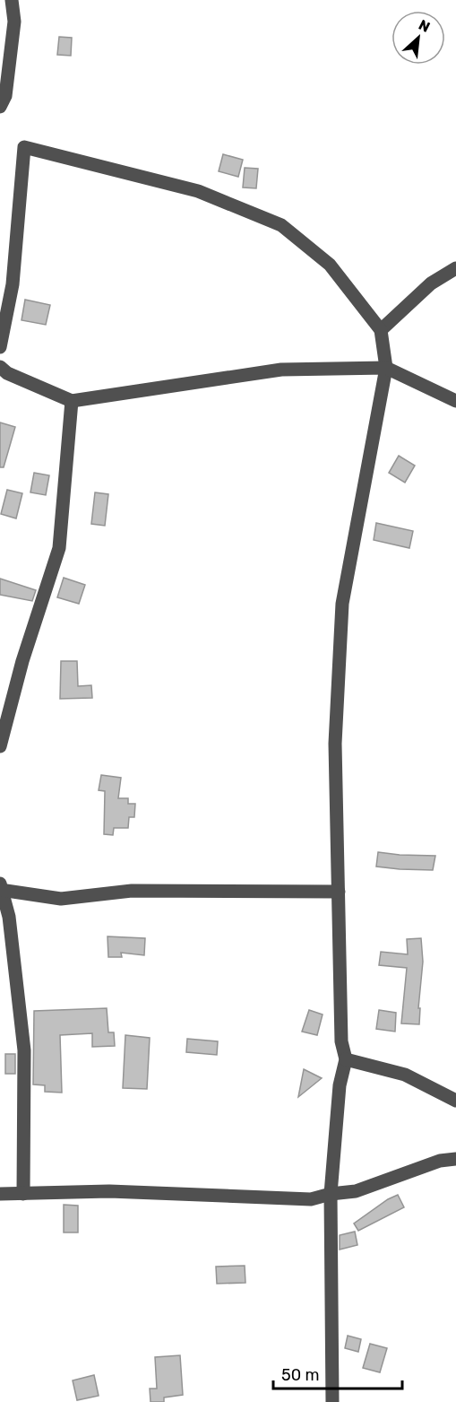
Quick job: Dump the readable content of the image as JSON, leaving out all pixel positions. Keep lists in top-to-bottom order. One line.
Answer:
{"scale_bar":"50 m","north":"top right"}
